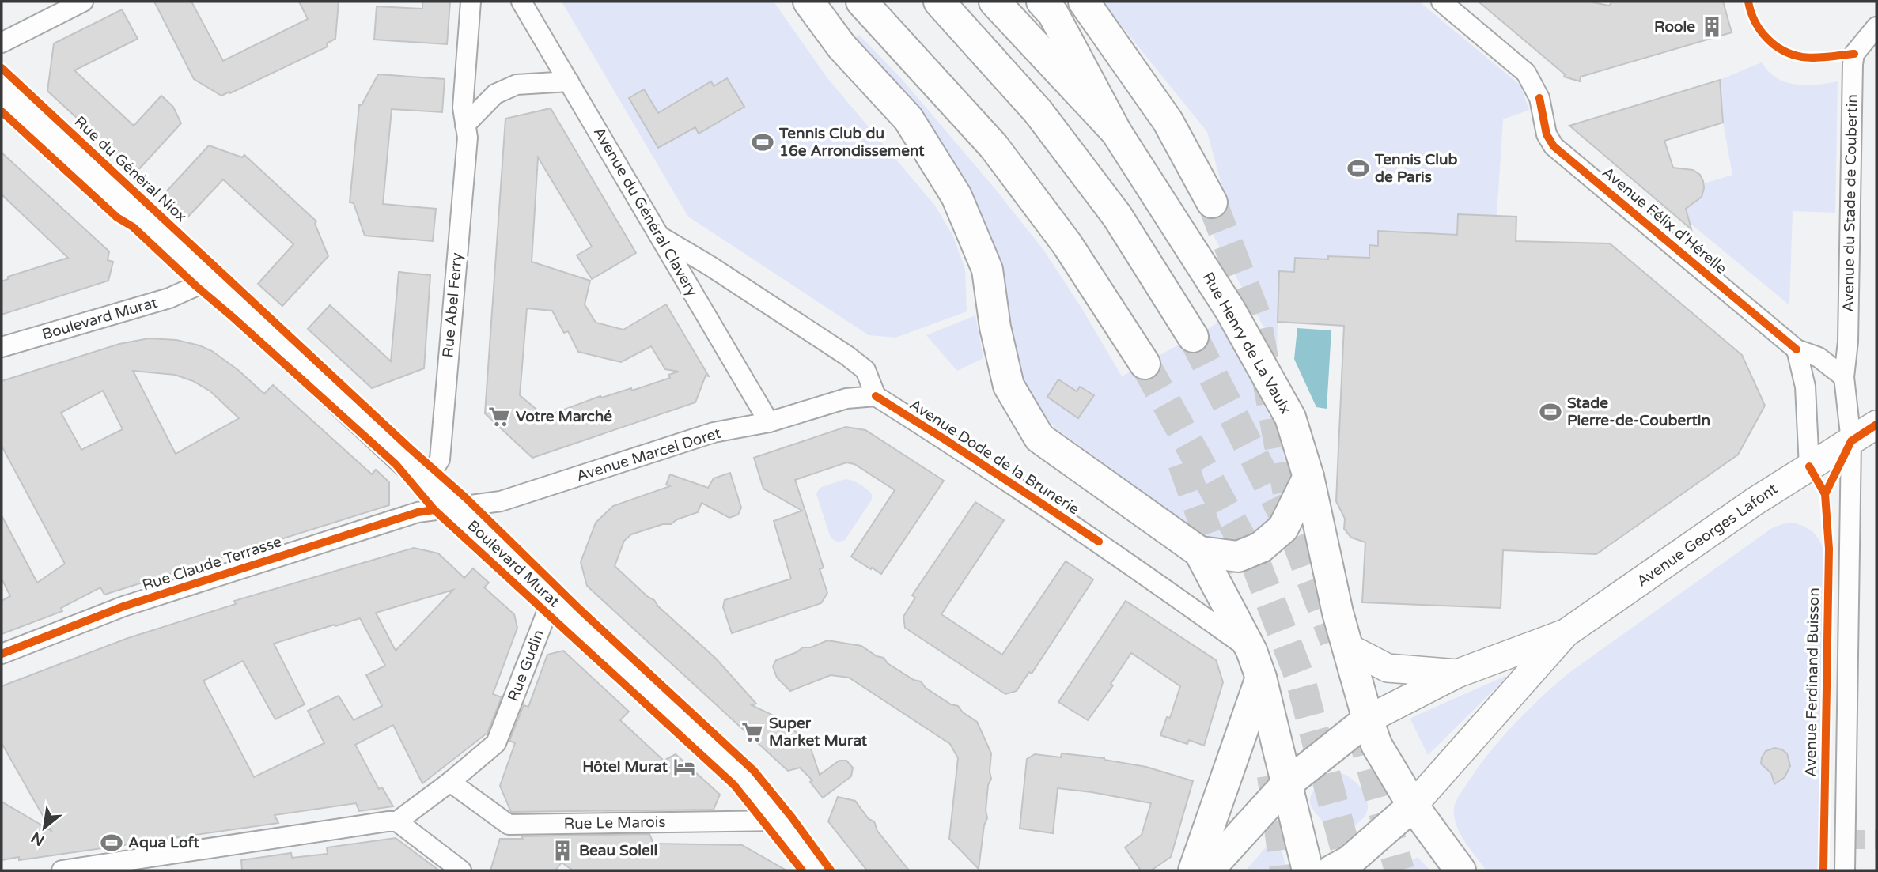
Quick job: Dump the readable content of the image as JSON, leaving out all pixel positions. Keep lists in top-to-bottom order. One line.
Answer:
{"streets":{"main road":["Rue du Général Niox","Boulevard Murat","Rue Henry de La Vaulx","Avenue Georges Lafont"],"street":["Avenue du Stade de Coubertin","Avenue du Général Clavery","Avenue Félix d'Hérelle","Rue Abel Ferry","Avenue Marcel Doret","Avenue Dode de la Brunerie","Rue Claude Terrasse","Rue Gudin","Rue Le Marois"],"cycle path":["Avenue Ferdinand Buisson"]},"crossings":[["Rue du Général Niox","Boulevard Murat"],["Avenue du Stade de Coubertin","Avenue Félix d'Hérelle"],["Avenue du Général Clavery","Avenue Marcel Doret"],["Rue Abel Ferry","Boulevard Murat"],["Boulevard Murat","Avenue Marcel Doret"],["Boulevard Murat","Rue Claude Terrasse"],["Boulevard Murat","Rue Gudin"],["Boulevard Murat","Rue Le Marois"],["Rue Henry de La Vaulx","Avenue Georges Lafont"],["Avenue Marcel Doret","Avenue Dode de la Brunerie"],["Avenue Marcel Doret","Rue Claude Terrasse"],["Rue Gudin","Rue Le Marois"]],"places":{"building":["Roole","Beau Soleil"],"sports":["Tennis Club du 16e Arrondissement","Tennis Club de Paris","Stade Pierre-de-Coubertin","Aqua Loft"],"supermarket":["Votre Marché","Super Market Murat"],"hotel":["Hôtel Murat"]},"north":"bottom left"}
